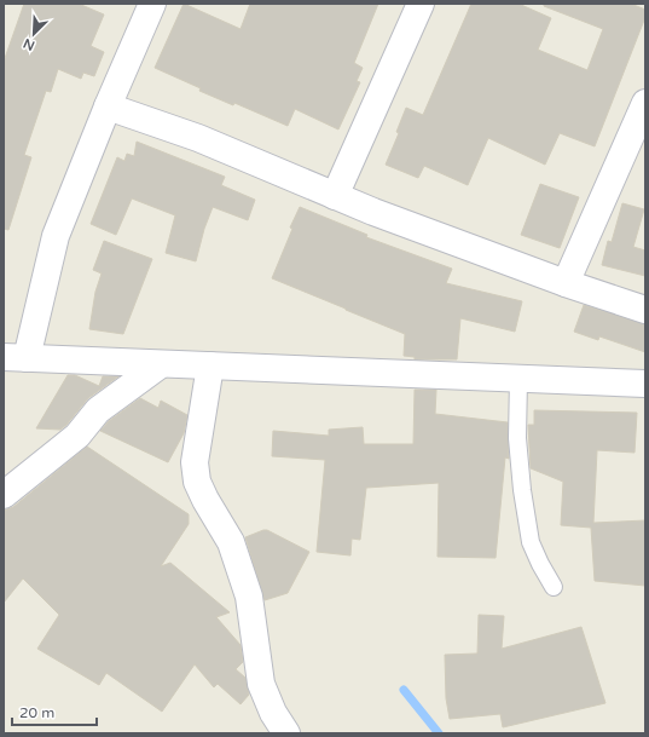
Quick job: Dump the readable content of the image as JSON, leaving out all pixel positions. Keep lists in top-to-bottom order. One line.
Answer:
{"scale_bar":"20 m","north":"bottom left"}
